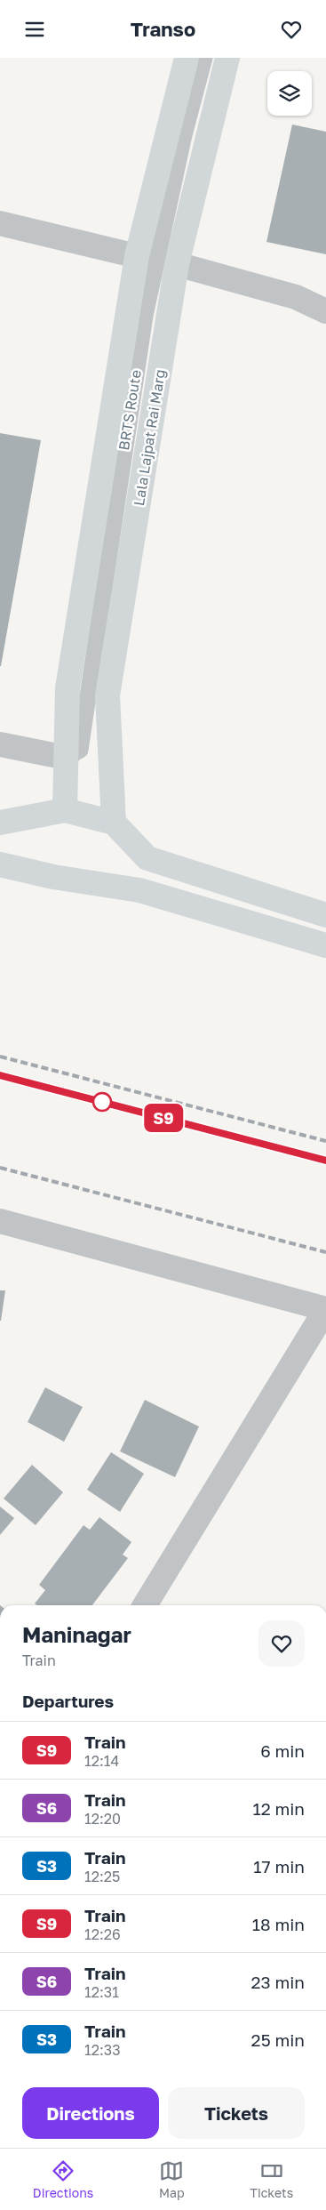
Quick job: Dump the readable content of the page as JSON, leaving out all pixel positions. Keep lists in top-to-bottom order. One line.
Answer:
{"streets":{"main road":["Lala Lajpat Rai Marg"],"lane":["BRTS Route"]},"page":{"header":"Transo","on_map":"S9","heading":[["Maninagar","Train"],"Departures"],"list":[{"mark":"S9","name":"Train","note":"12:14","value":"6 min"},{"mark":"S6","name":"Train","note":"12:20","value":"12 min"},{"mark":"S3","name":"Train","note":"12:25","value":"17 min"},{"mark":"S9","name":"Train","note":"12:26","value":"18 min"},{"mark":"S6","name":"Train","note":"12:31","value":"23 min"},{"mark":"S3","name":"Train","note":"12:33","value":"25 min"}],"buttons":["Directions","Tickets"],"tabs":["Directions","Map","Tickets"]}}
